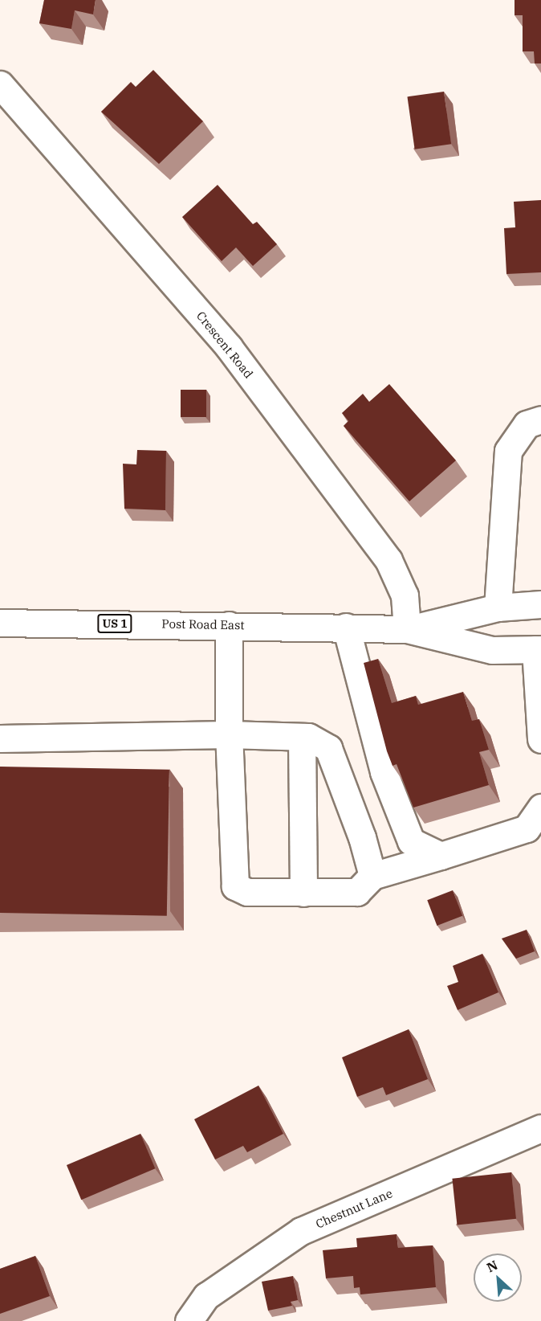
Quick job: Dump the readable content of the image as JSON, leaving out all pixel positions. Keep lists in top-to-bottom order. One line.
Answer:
{"streets":{"street":["Crescent Road","US 1","Post Road East","Chestnut Lane"]},"crossings":[["Crescent Road","Post Road East"]],"north":"top left"}
